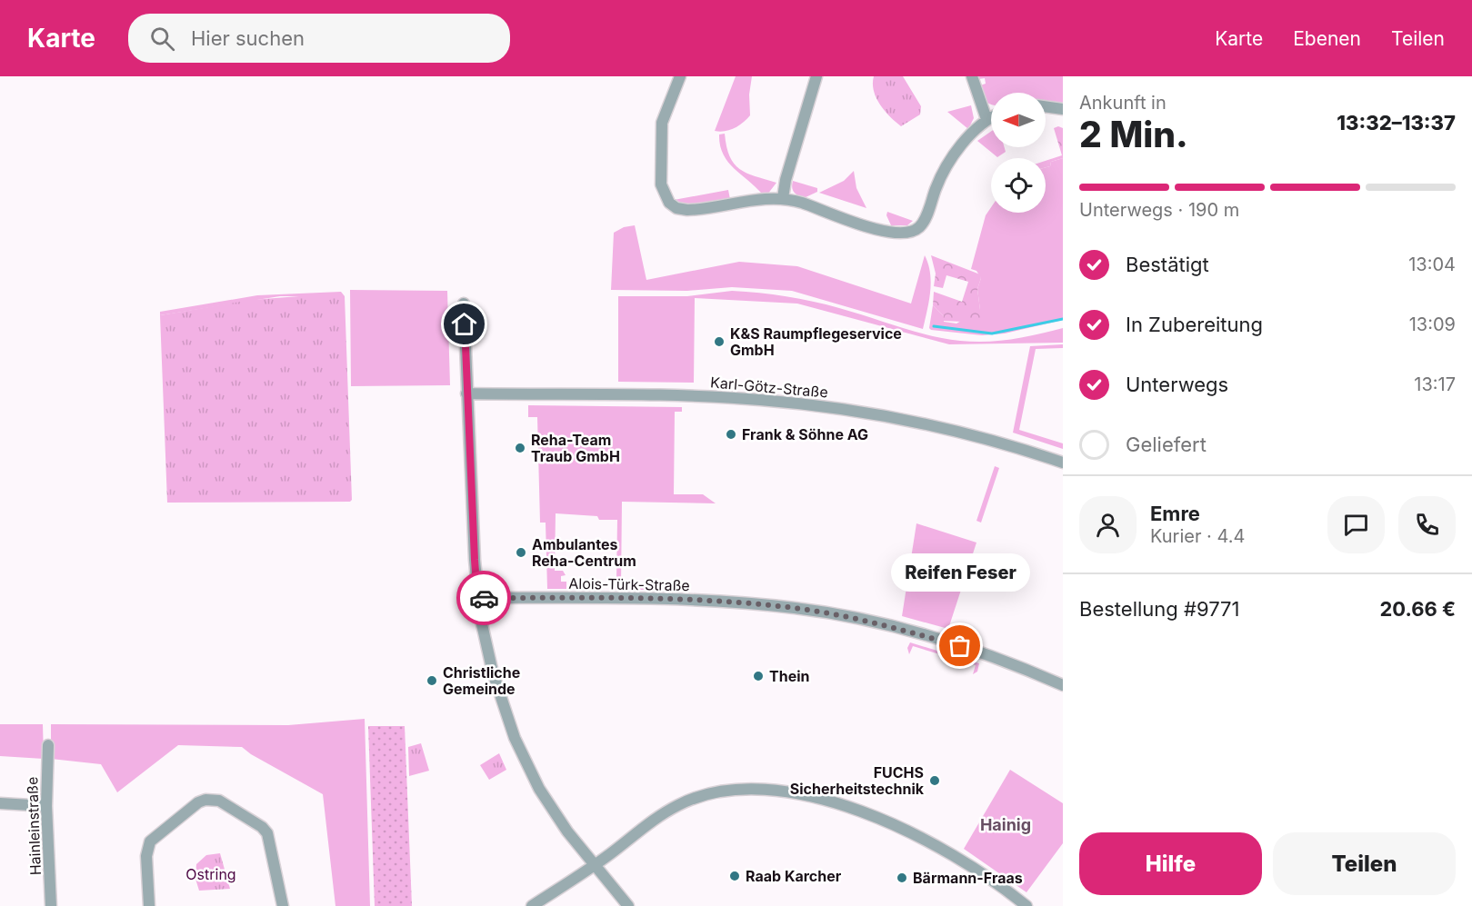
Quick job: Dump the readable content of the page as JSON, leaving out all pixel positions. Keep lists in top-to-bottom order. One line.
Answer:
{"streets":{"street":["Karl-Götz-Straße","Alois-Türk-Straße","Hainleinstraße"]},"districts":["Hainig"],"parks":["Ostring"],"places":["K&S Raumpflegeservice GmbH","Frank & Söhne AG","Reha-Team Traub GmbH","Ambulantes Reha-Centrum","Reifen Feser","Thein","Christliche Gemeinde","FUCHS Sicherheitstechnik","Raab Karcher","Bärmann-Fraas"],"north":"left","page":{"header":"Karte","search":"Hier suchen","nav":["Karte","Ebenen","Teilen"],"heading":["2 Min.","Ankunft in","13:32–13:37"],"panel":["Emre","Kurier · 4.4","Bestellung #9771","20.66 €"],"bar":"Unterwegs · 190 m","list":[["Bestätigt","13:04"],["In Zubereitung","13:09"],["Unterwegs","13:17"],"Geliefert"],"bubble":"Reifen Feser","buttons":["Hilfe","Teilen"]}}
